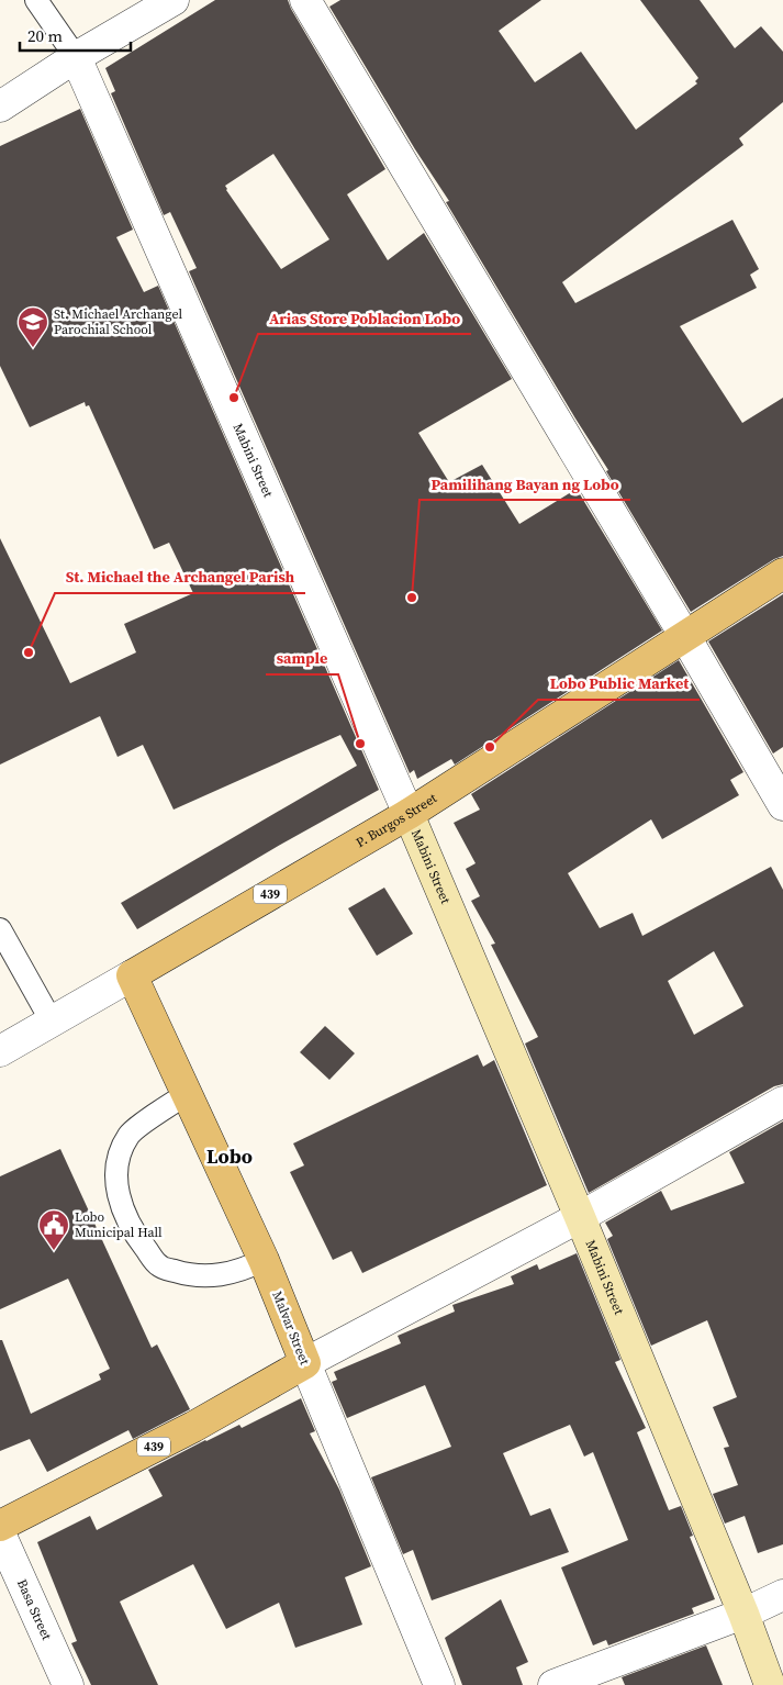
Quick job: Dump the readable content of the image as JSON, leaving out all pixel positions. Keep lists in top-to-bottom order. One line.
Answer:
{"streets":{"main road":["Mabini Street","P. Burgos Street","439","Malvar Street"],"street":["Basa Street"]},"crossings":[["Mabini Street","P. Burgos Street"],["P. Burgos Street","Malvar Street"],["439","Malvar Street"]],"districts":["Lobo"],"places":{"school or university":["St. Michael Archangel Parochial School"],"other":["Arias Store Poblacion Lobo","Pamilihang Bayan ng Lobo","St. Michael the Archangel Parish","sample","Lobo Public Market"],"public building":["Lobo Municipal Hall"]},"scale_bar":"20 m"}
